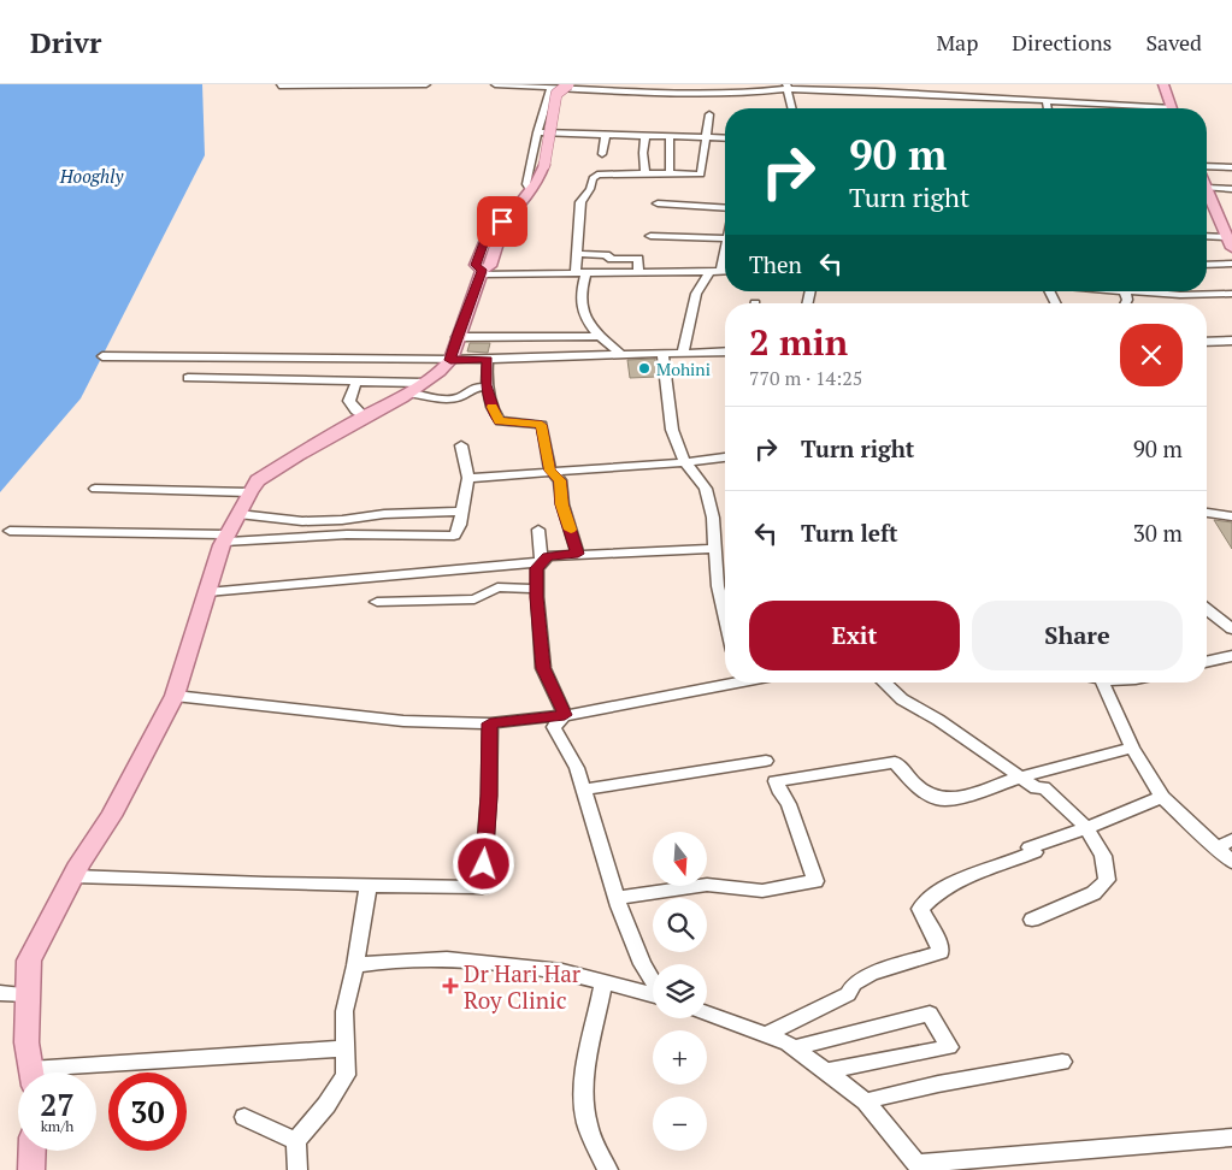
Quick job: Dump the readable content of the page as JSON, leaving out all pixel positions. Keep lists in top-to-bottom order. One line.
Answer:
{"water":["Hooghly"],"places":{"other":["Mohini"],"health":["Dr Hari Har Roy Clinic"]},"north":"bottom","page":{"header":"Drivr","nav":["Map","Directions","Saved"],"turn":["90 m","Turn right"],"then":"Then","heading":["2 min","770 m · 14:25"],"list":[{"name":"Turn right","value":"90 m"},{"name":"Turn left","value":"30 m"}],"buttons":["Exit","Share"],"map_buttons":["+","−"],"speed":"27 km/h","limit":"30"}}
